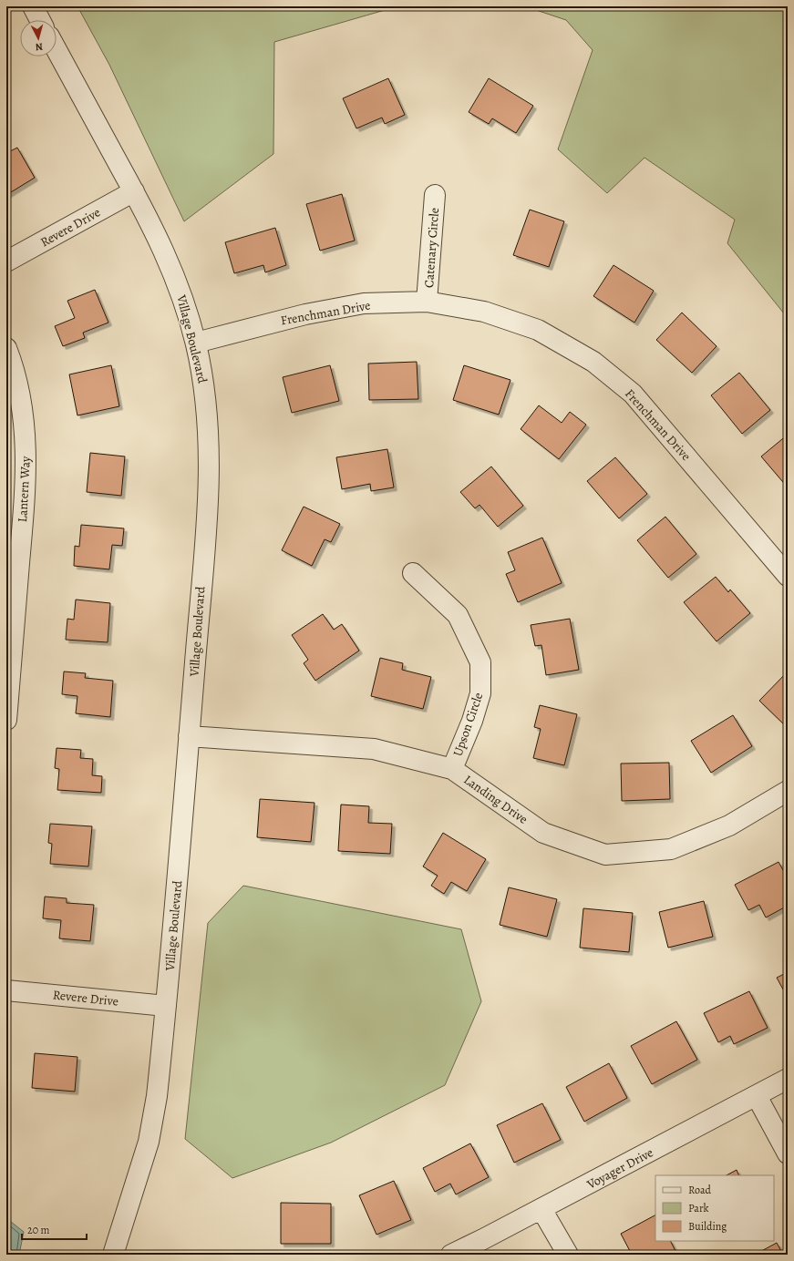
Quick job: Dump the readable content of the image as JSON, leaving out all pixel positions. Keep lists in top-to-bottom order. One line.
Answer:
{"streets":{"street":["Revere Drive","Catenary Circle","Frenchman Drive","Village Boulevard","Lantern Way","Upson Circle","Landing Drive","Voyager Drive"]},"crossings":[["Revere Drive","Village Boulevard"],["Catenary Circle","Frenchman Drive"],["Frenchman Drive","Village Boulevard"],["Village Boulevard","Landing Drive"],["Upson Circle","Landing Drive"]],"legend":["Road","Park","Building"],"scale_bar":"20 m","north":"bottom"}
